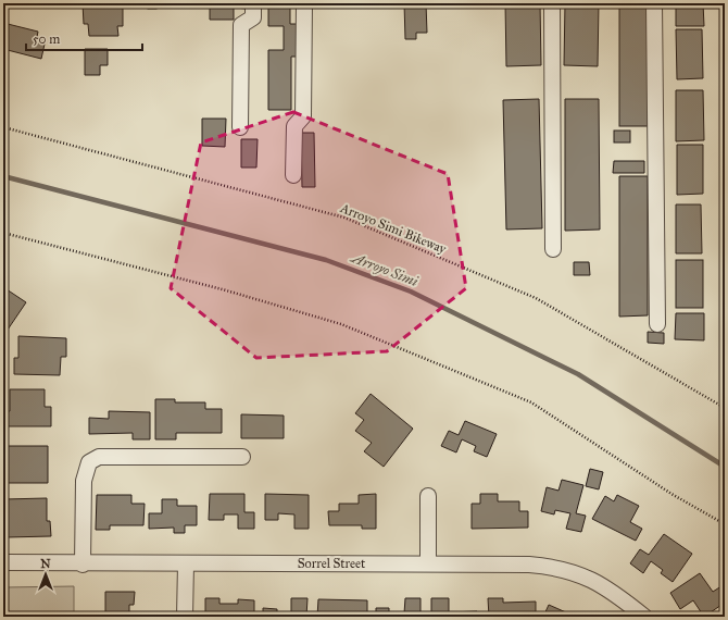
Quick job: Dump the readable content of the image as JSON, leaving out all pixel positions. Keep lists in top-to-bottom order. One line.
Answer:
{"streets":{"street":["Sorrel Street"],"path":["Arroyo Simi Bikeway"]},"water":["Arroyo Simi"],"scale_bar":"50 m","north":"top"}
